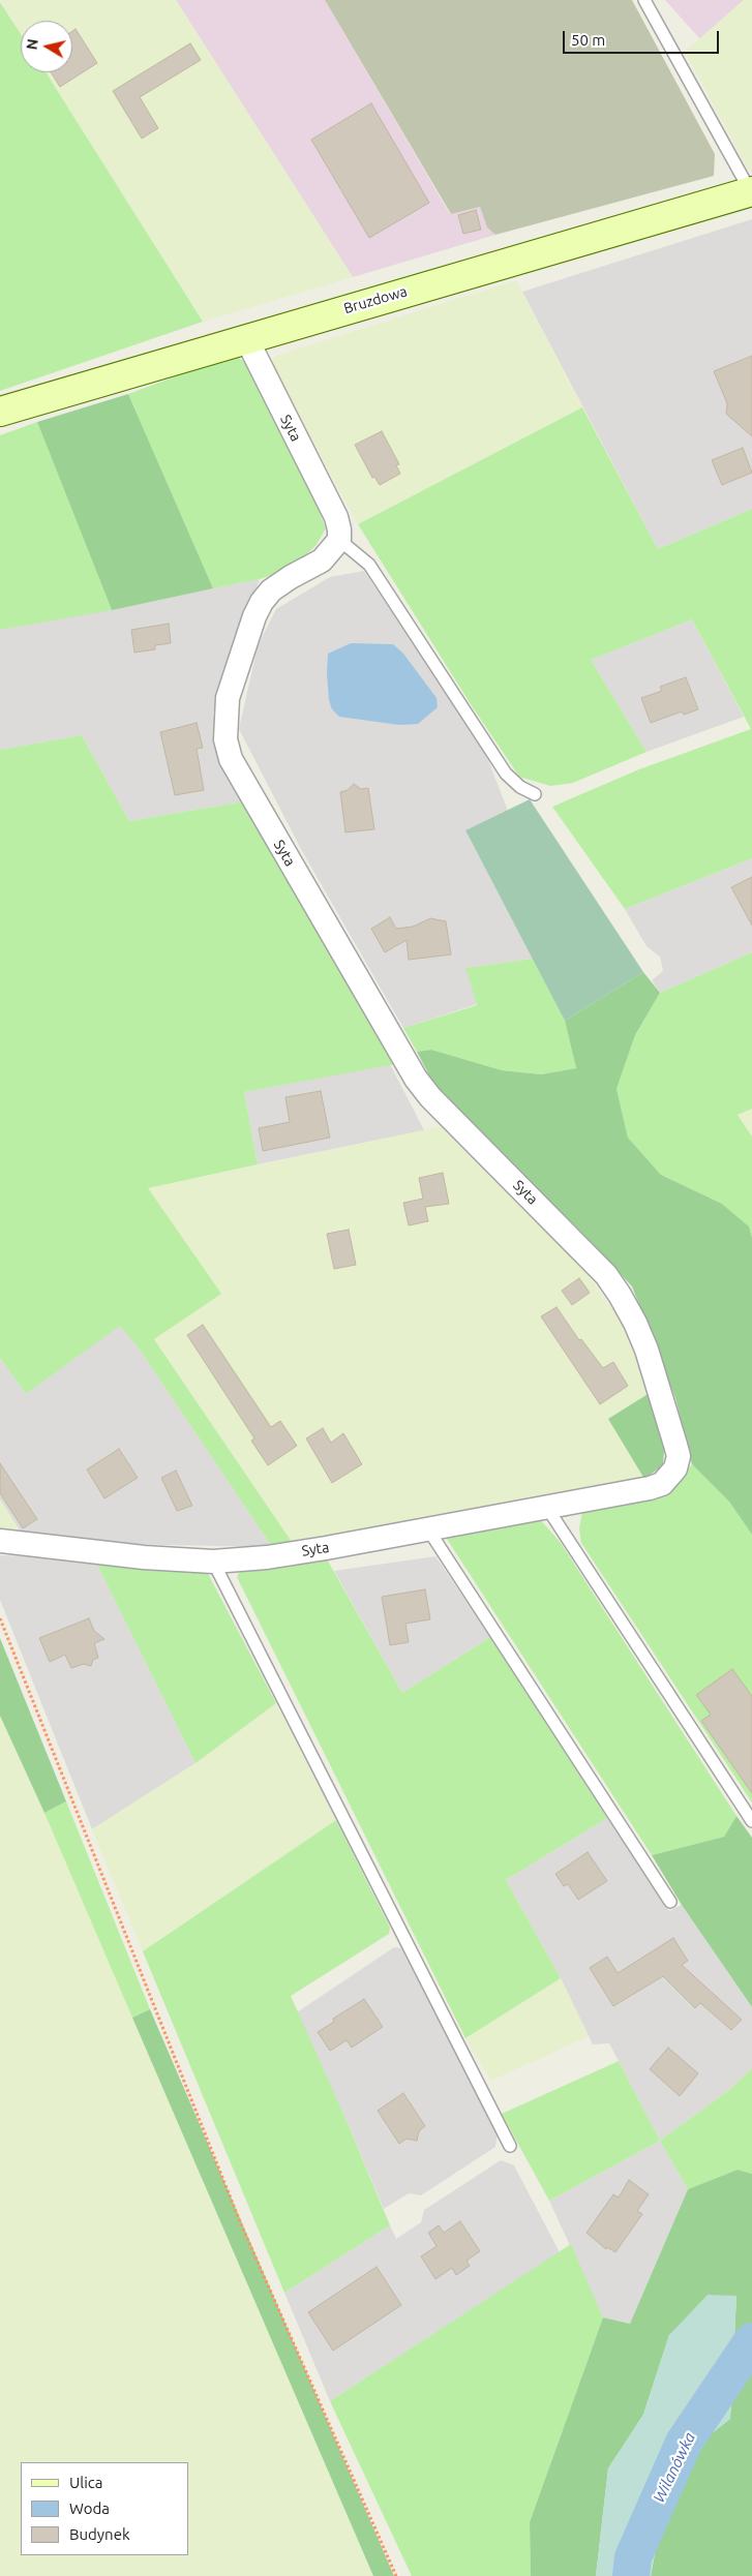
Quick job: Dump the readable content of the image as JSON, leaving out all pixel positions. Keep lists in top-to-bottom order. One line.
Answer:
{"streets":{"street":["Bruzdowa","Syta"]},"crossings":[["Bruzdowa","Syta"]],"water":["Wilanówka"],"legend":["Ulica","Woda","Budynek"],"scale_bar":"50 m","north":"left"}
